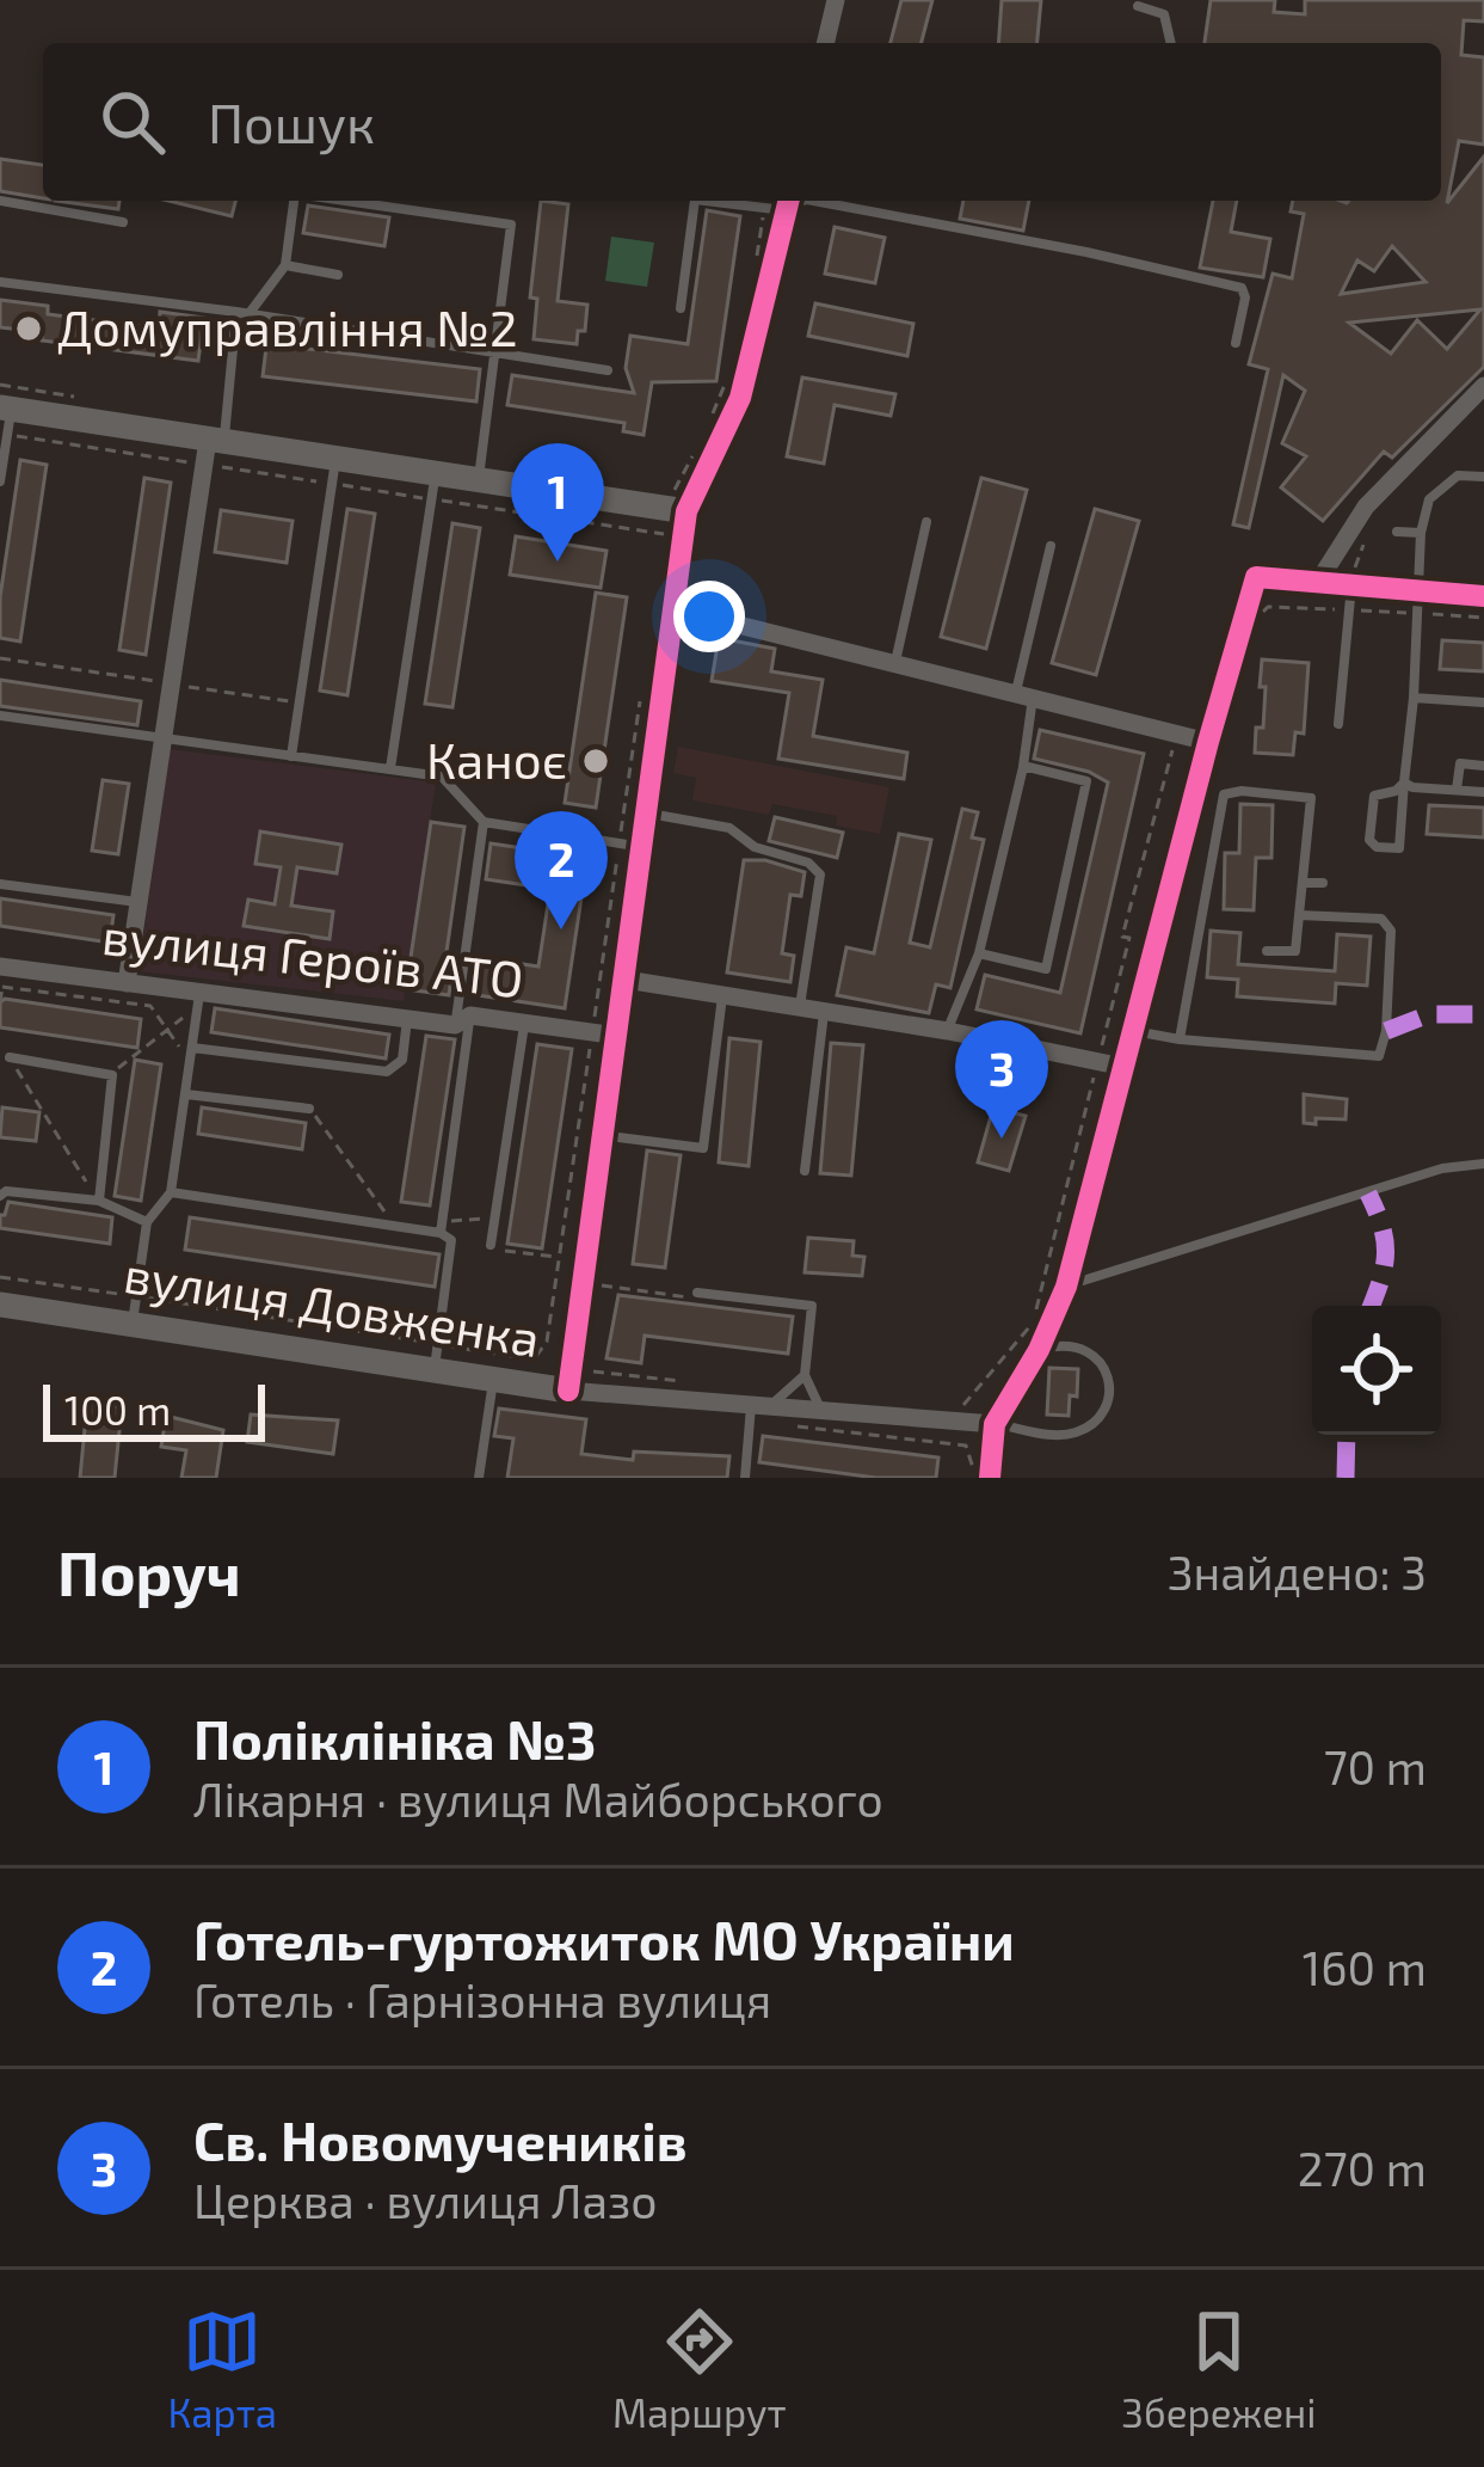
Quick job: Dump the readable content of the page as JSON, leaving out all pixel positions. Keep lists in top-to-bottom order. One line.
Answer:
{"streets":{"street":["вулиця Героїв АТО","вулиця Довженка"]},"places":["Домуправління №2","Каноє"],"scale_bar":"100 m","page":{"search":"Пошук","pins":["1","2","3"],"scale":"100 m","heading":["Поруч","Знайдено: 3"],"list":[{"mark":"1","name":"Поліклініка №3","note":"Лікарня · вулиця Майборського","value":"70 m"},{"mark":"2","name":"Готель-гуртожиток МО України","note":"Готель · Гарнізонна вулиця","value":"160 m"},{"mark":"3","name":"Св. Новомучеників","note":"Церква · вулиця Лазо","value":"270 m"}],"nav":["Карта","Маршрут","Збережені"]}}
